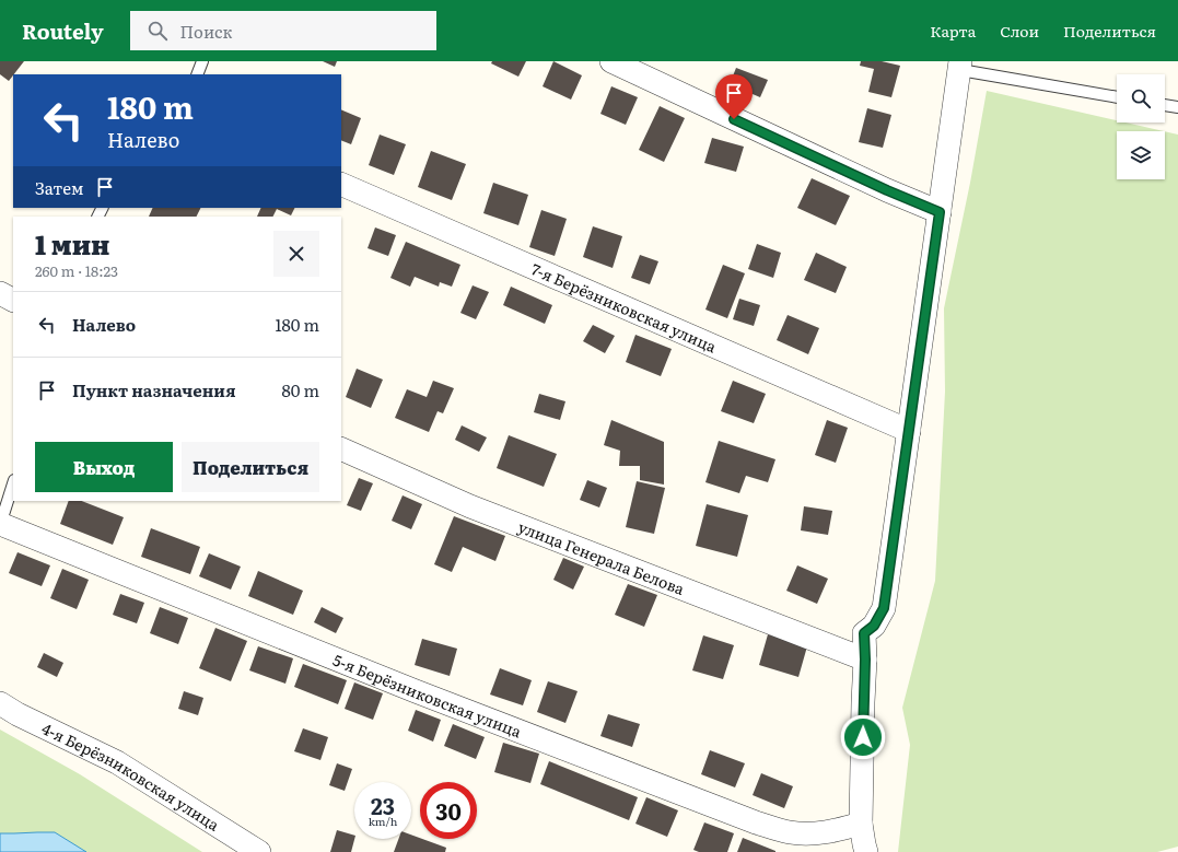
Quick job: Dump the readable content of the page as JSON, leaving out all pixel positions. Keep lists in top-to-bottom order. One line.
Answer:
{"streets":{"street":["7-я Берёзниковская улица","улица Генерала Белова","5-я Берёзниковская улица","4-я Берёзниковская улица"]},"page":{"header":"Routely","search":"Поиск","nav":["Карта","Слои","Поделиться"],"turn":["180 m","Налево"],"then":"Затем","heading":["1 мин","260 m · 18:23"],"list":[{"name":"Налево","value":"180 m"},{"name":"Пункт назначения","value":"80 m"}],"buttons":["Выход","Поделиться"],"speed":"23 km/h","limit":"30"}}
